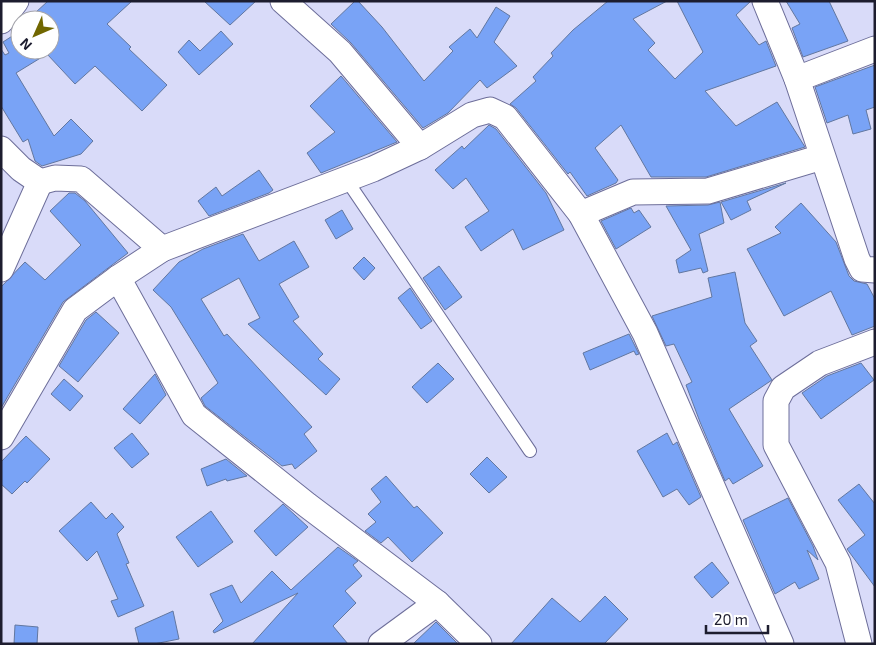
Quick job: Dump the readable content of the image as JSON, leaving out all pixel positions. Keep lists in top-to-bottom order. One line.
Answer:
{"scale_bar":"20 m","north":"bottom left"}
